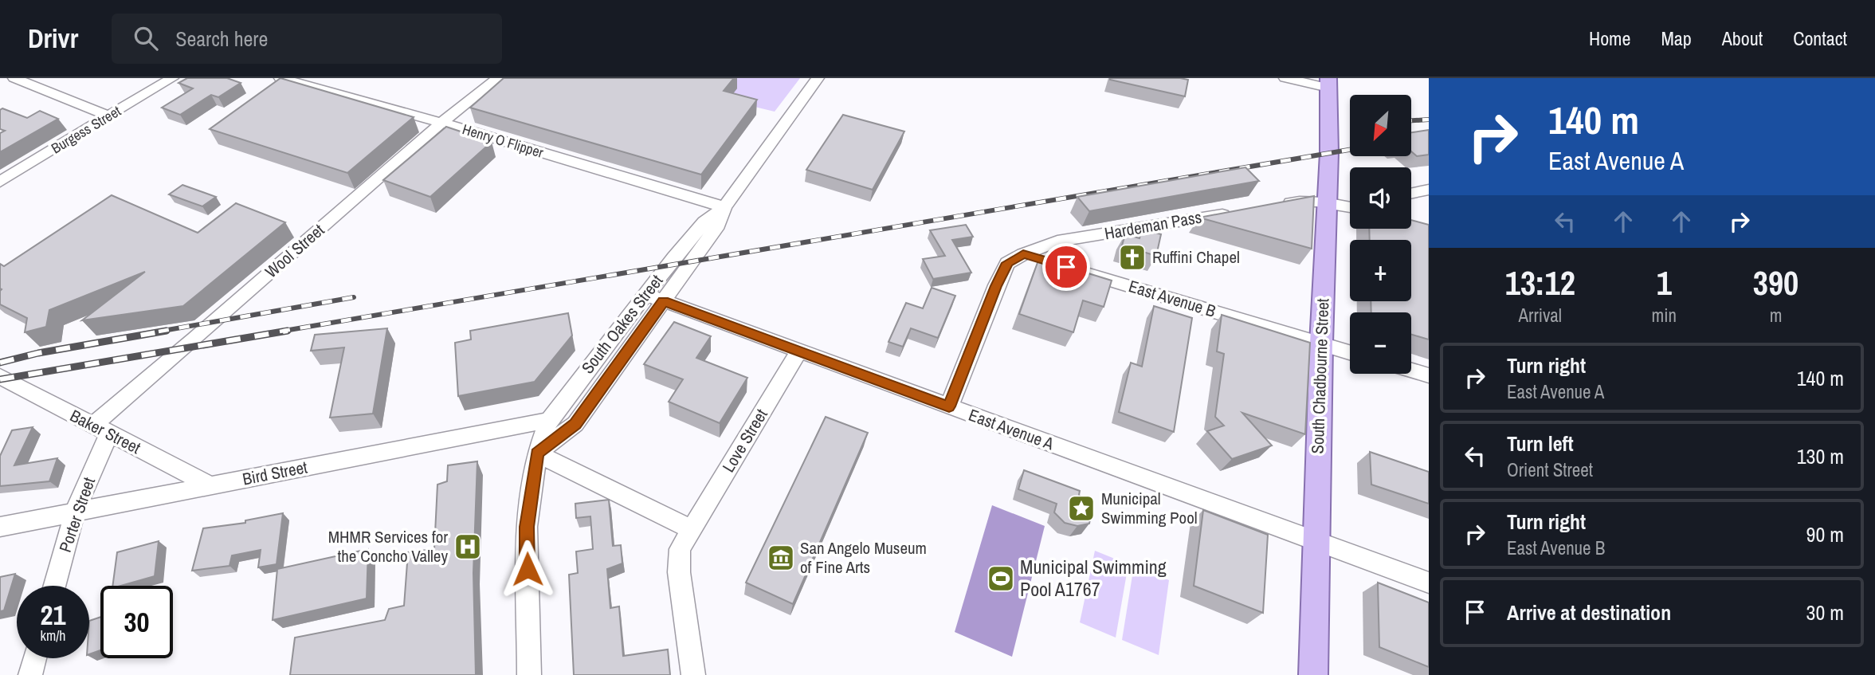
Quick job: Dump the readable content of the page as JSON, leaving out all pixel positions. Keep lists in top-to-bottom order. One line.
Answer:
{"streets":{"main road":["South Chadbourne Street"],"street":["Burgess Street","Henry O Flipper","Hardeman Pass","Wool Street","East Avenue B","South Oakes Street","East Avenue A","Baker Street","Love Street","Bird Street","Porter Street"]},"crossings":[["Henry O Flipper","Wool Street"],["Henry O Flipper","South Oakes Street"],["Hardeman Pass","East Avenue A"],["Wool Street","Baker Street"],["Wool Street","Porter Street"],["East Avenue B","South Chadbourne Street"],["South Oakes Street","East Avenue A"],["South Oakes Street","Bird Street"],["South Chadbourne Street","East Avenue A"],["East Avenue A","Love Street"],["Baker Street","Bird Street"],["Baker Street","Porter Street"],["Bird Street","Porter Street"]],"places":{"church":["Ruffini Chapel"],"place":["Municipal Swimming Pool"],"hospital":["MHMR Services for the Concho Valley"],"museum":["San Angelo Museum of Fine Arts"],"sports":["Municipal Swimming Pool A1767"]},"north":"bottom left","page":{"header":"Drivr","search":"Search here","nav":["Home","Map","About","Contact"],"turn":["140 m","East Avenue A"],"map_buttons":["+","−"],"eta":["13:12","Arrival","1","min","390","m"],"list":[{"name":"Turn right","note":"East Avenue A","value":"140 m"},{"name":"Turn left","note":"Orient Street","value":"130 m"},{"name":"Turn right","note":"East Avenue B","value":"90 m"},{"name":"Arrive at destination","value":"30 m"}],"speed":"21 km/h","limit":"30"}}
